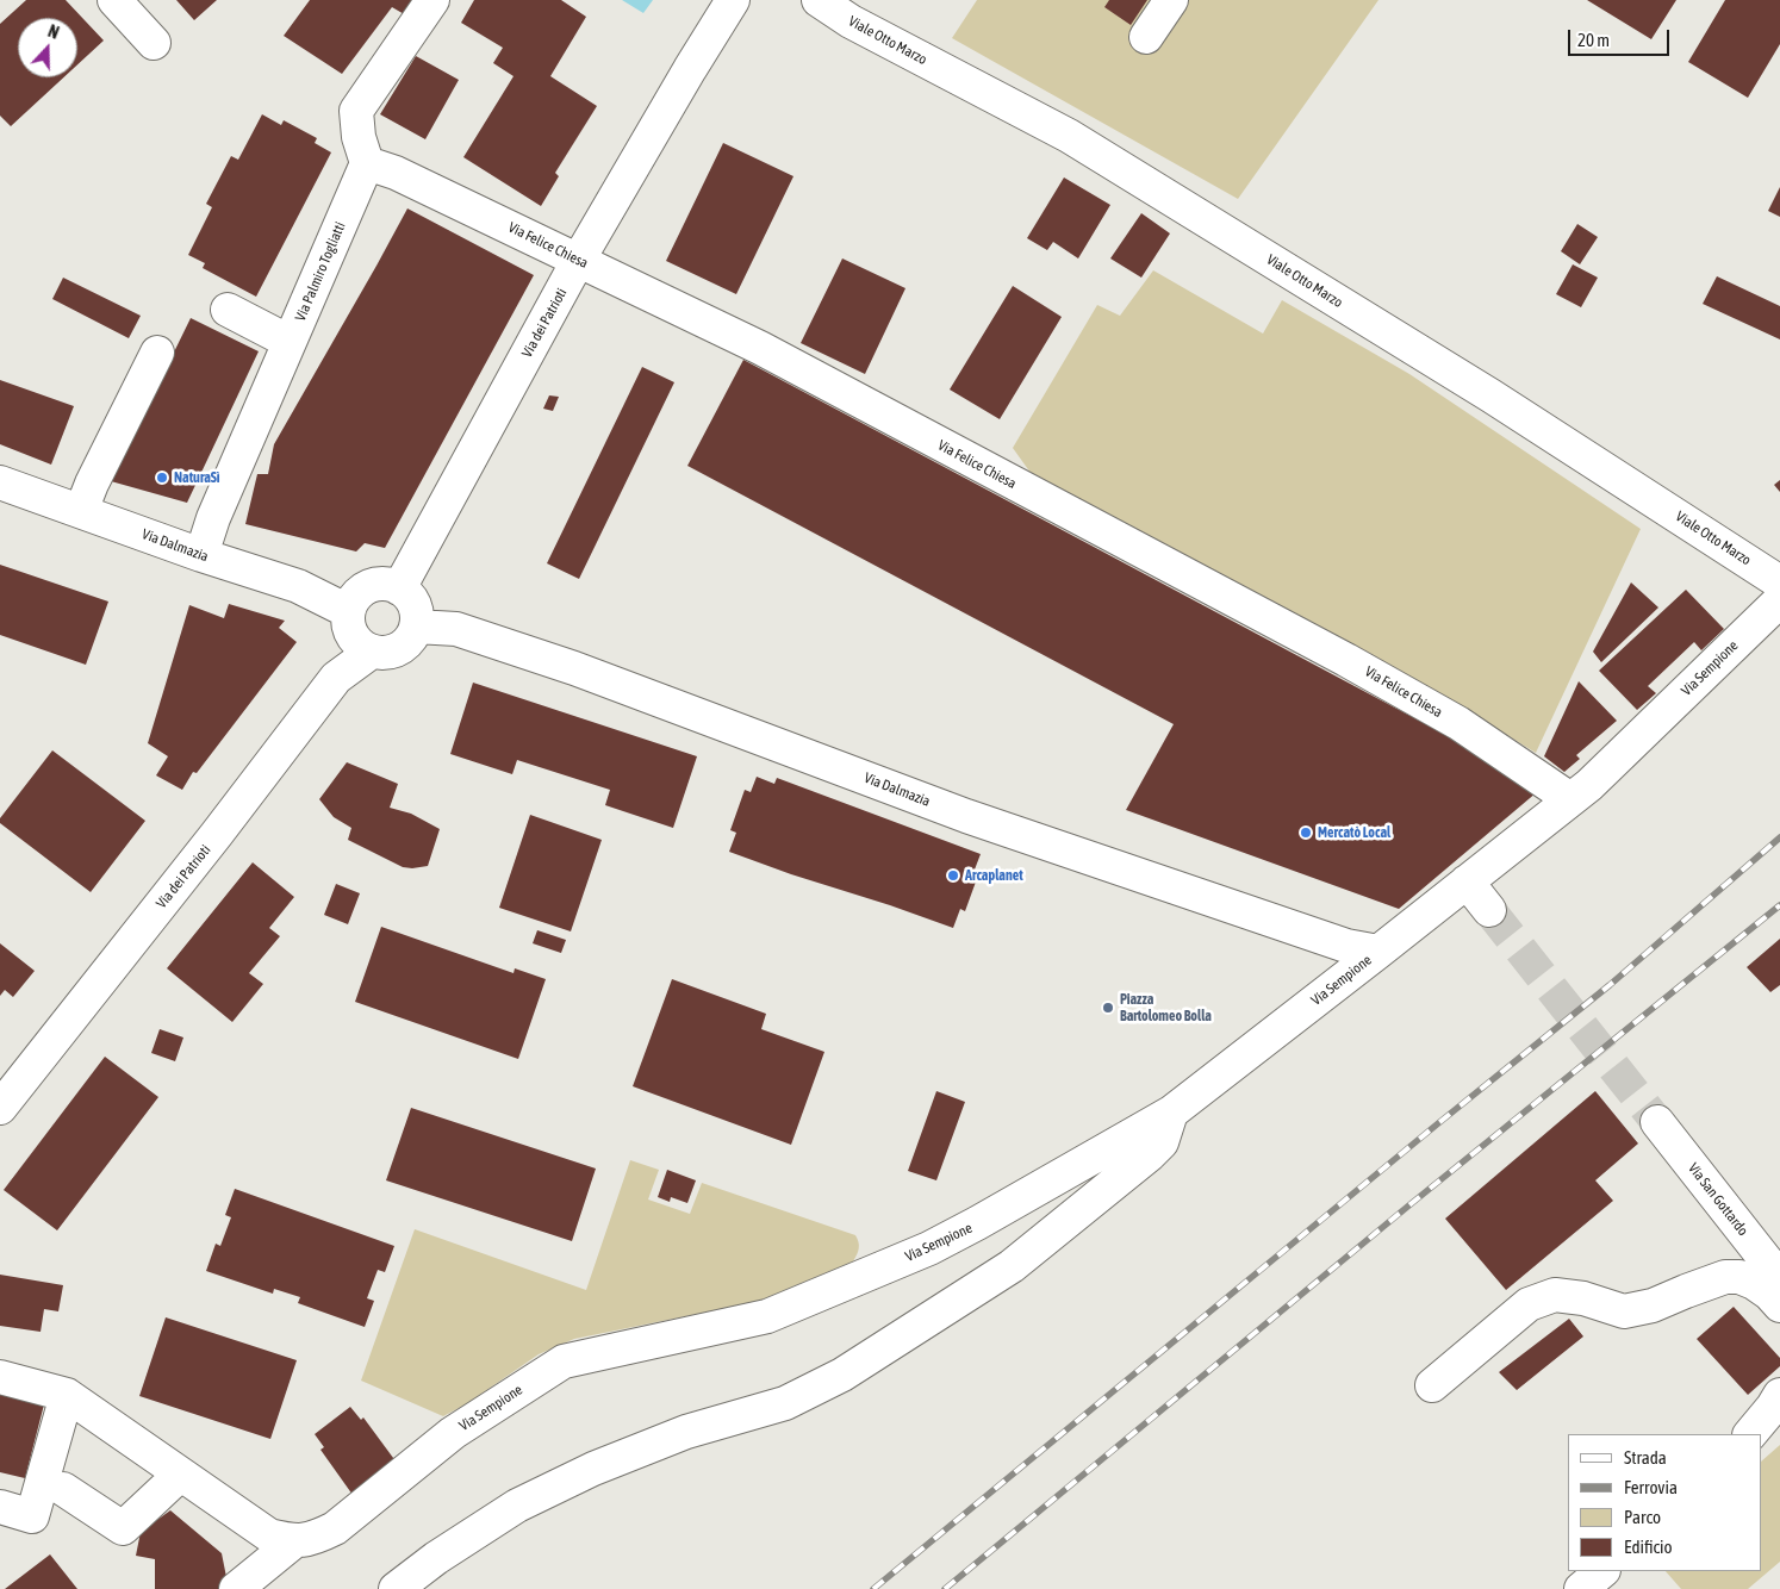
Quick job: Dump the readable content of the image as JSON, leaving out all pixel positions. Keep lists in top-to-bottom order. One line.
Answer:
{"streets":{"street":["Viale Otto Marzo","Via Felice Chiesa","Via Palmiro Togliatti","Via dei Patrioti","Via Dalmazia","Via Sempione","Via San Gottardo"]},"crossings":[["Via Felice Chiesa","Via Palmiro Togliatti"],["Via Felice Chiesa","Via dei Patrioti"],["Via Felice Chiesa","Via Sempione"],["Via Palmiro Togliatti","Via Dalmazia"],["Via dei Patrioti","Via Dalmazia"],["Via Dalmazia","Via Sempione"]],"places":["NaturaSì","Mercatò Local","Arcaplanet","Piazza Bartolomeo Bolla"],"legend":["Strada","Ferrovia","Parco","Edificio"],"scale_bar":"20 m","north":"top"}
